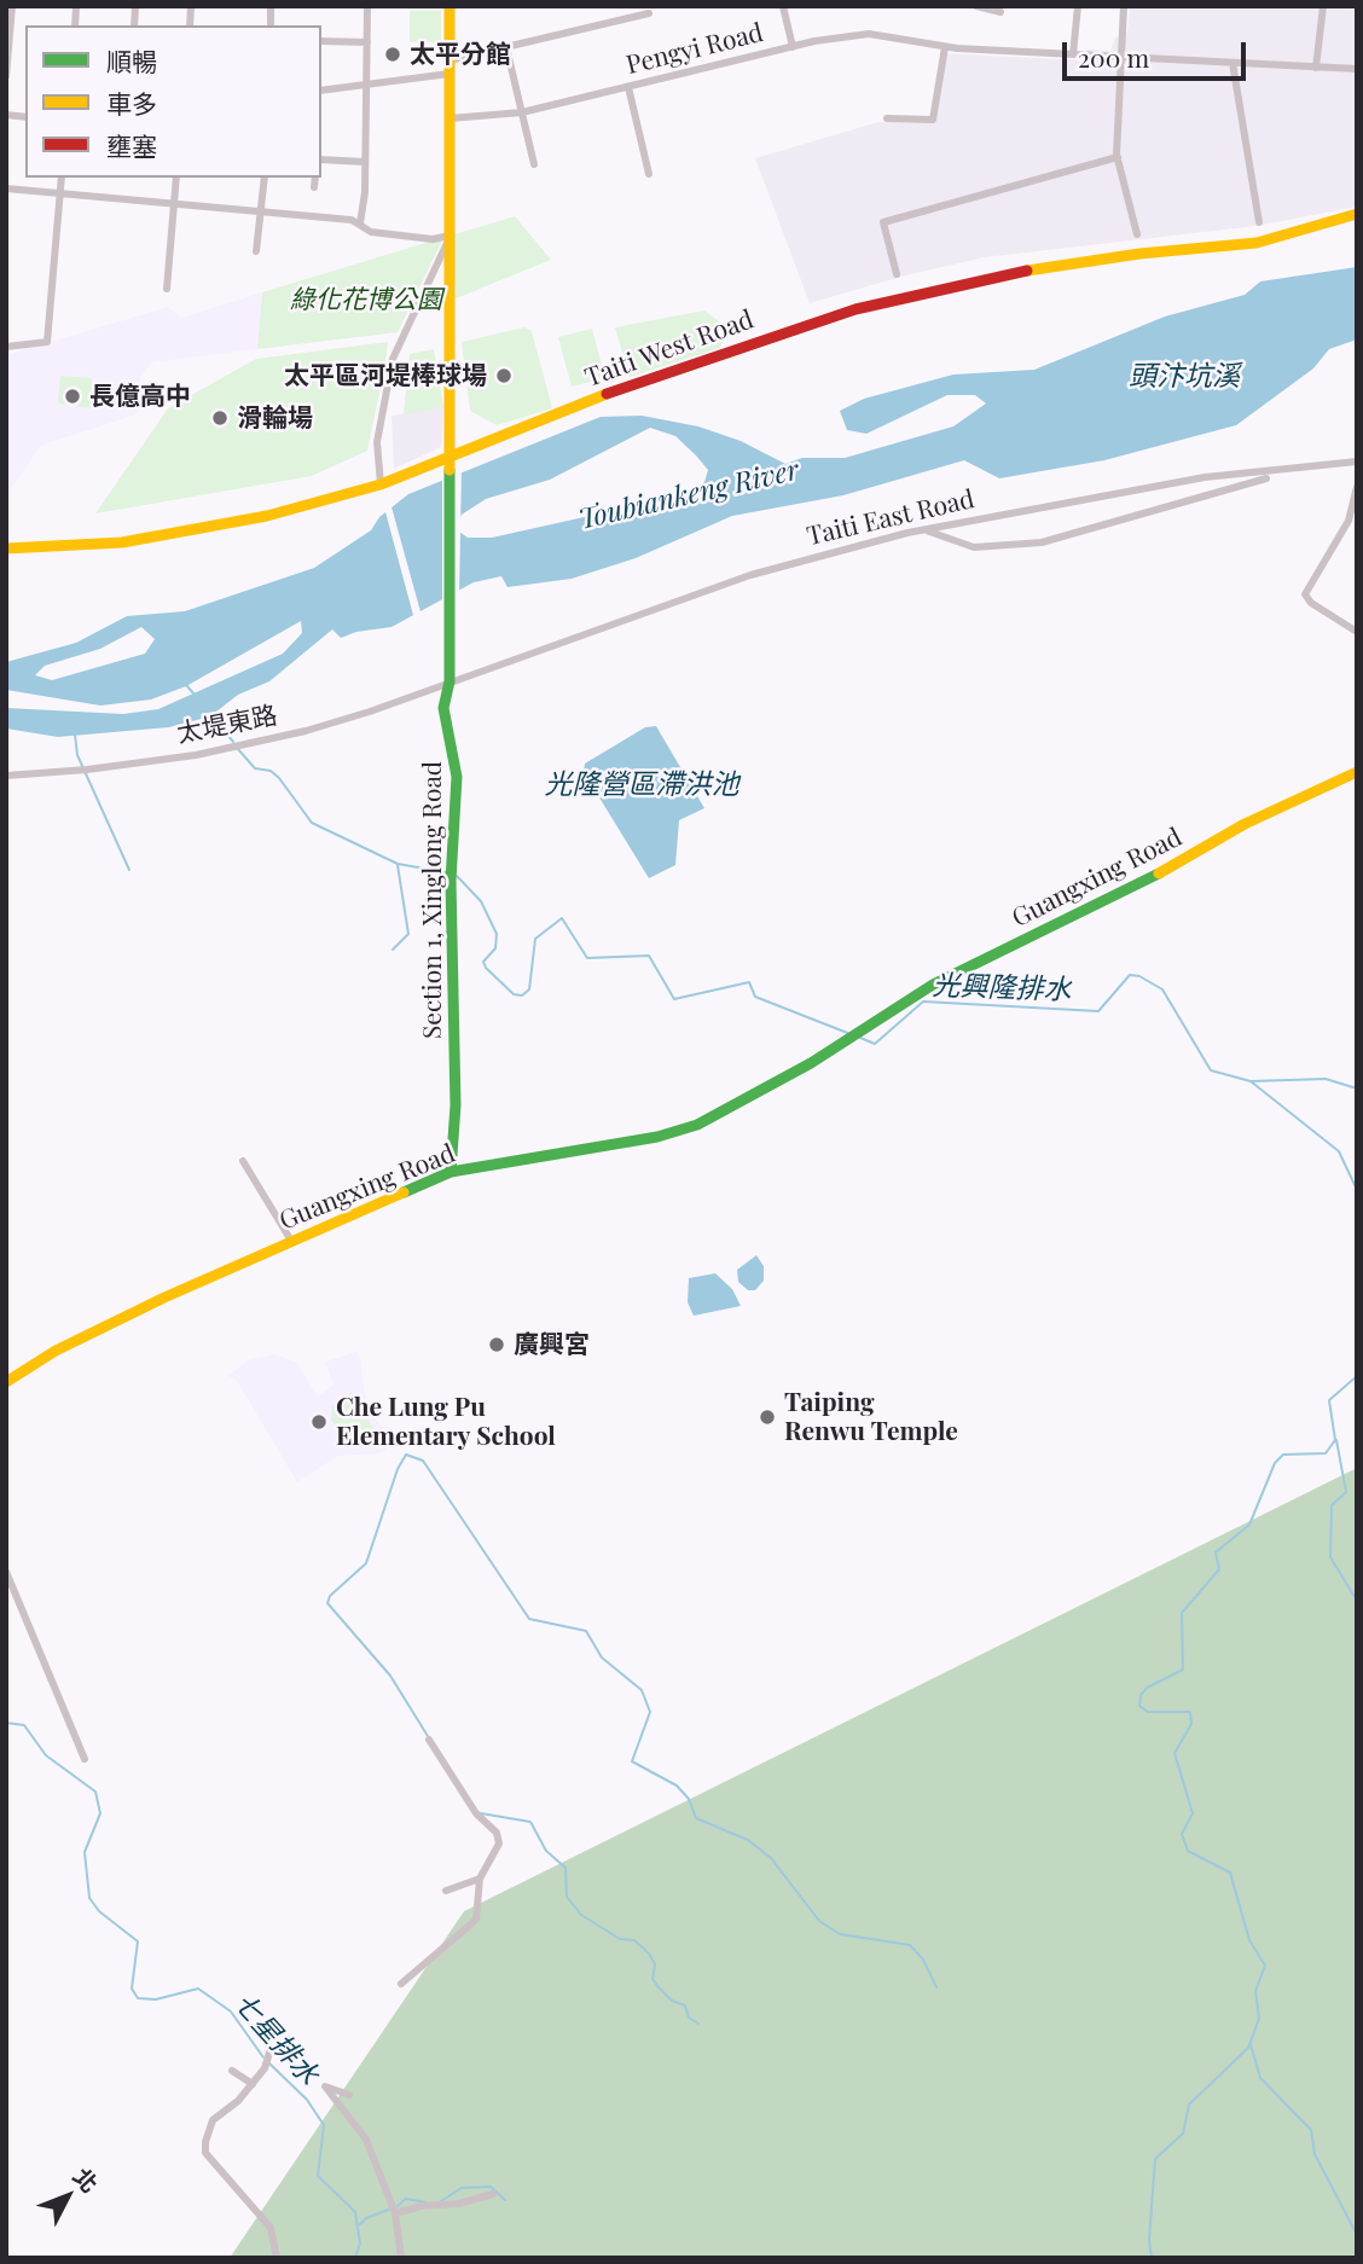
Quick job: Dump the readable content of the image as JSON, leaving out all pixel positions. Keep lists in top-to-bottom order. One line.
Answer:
{"streets":{"street":["Pengyi Road","Taiti West Road","Taiti East Road","太堤東路","Guangxing Road","Section 1, Xinglong Road"]},"crossings":[["Pengyi Road","Section 1, Xinglong Road"],["Taiti West Road","Section 1, Xinglong Road"],["Taiti East Road","太堤東路"],["Taiti East Road","Section 1, Xinglong Road"],["太堤東路","Section 1, Xinglong Road"],["Guangxing Road","Section 1, Xinglong Road"]],"water":["頭汴坑溪","Toubiankeng River","光隆營區滯洪池","光興隆排水","七星排水"],"parks":["綠化花博公園"],"places":["太平分館","太平區河堤棒球場","長億高中","滑輪場","廣興宮","Taiping Renwu Temple","Che Lung Pu Elementary School"],"legend":["順暢","車多","壅塞"],"scale_bar":"200 m","north":"top right"}
